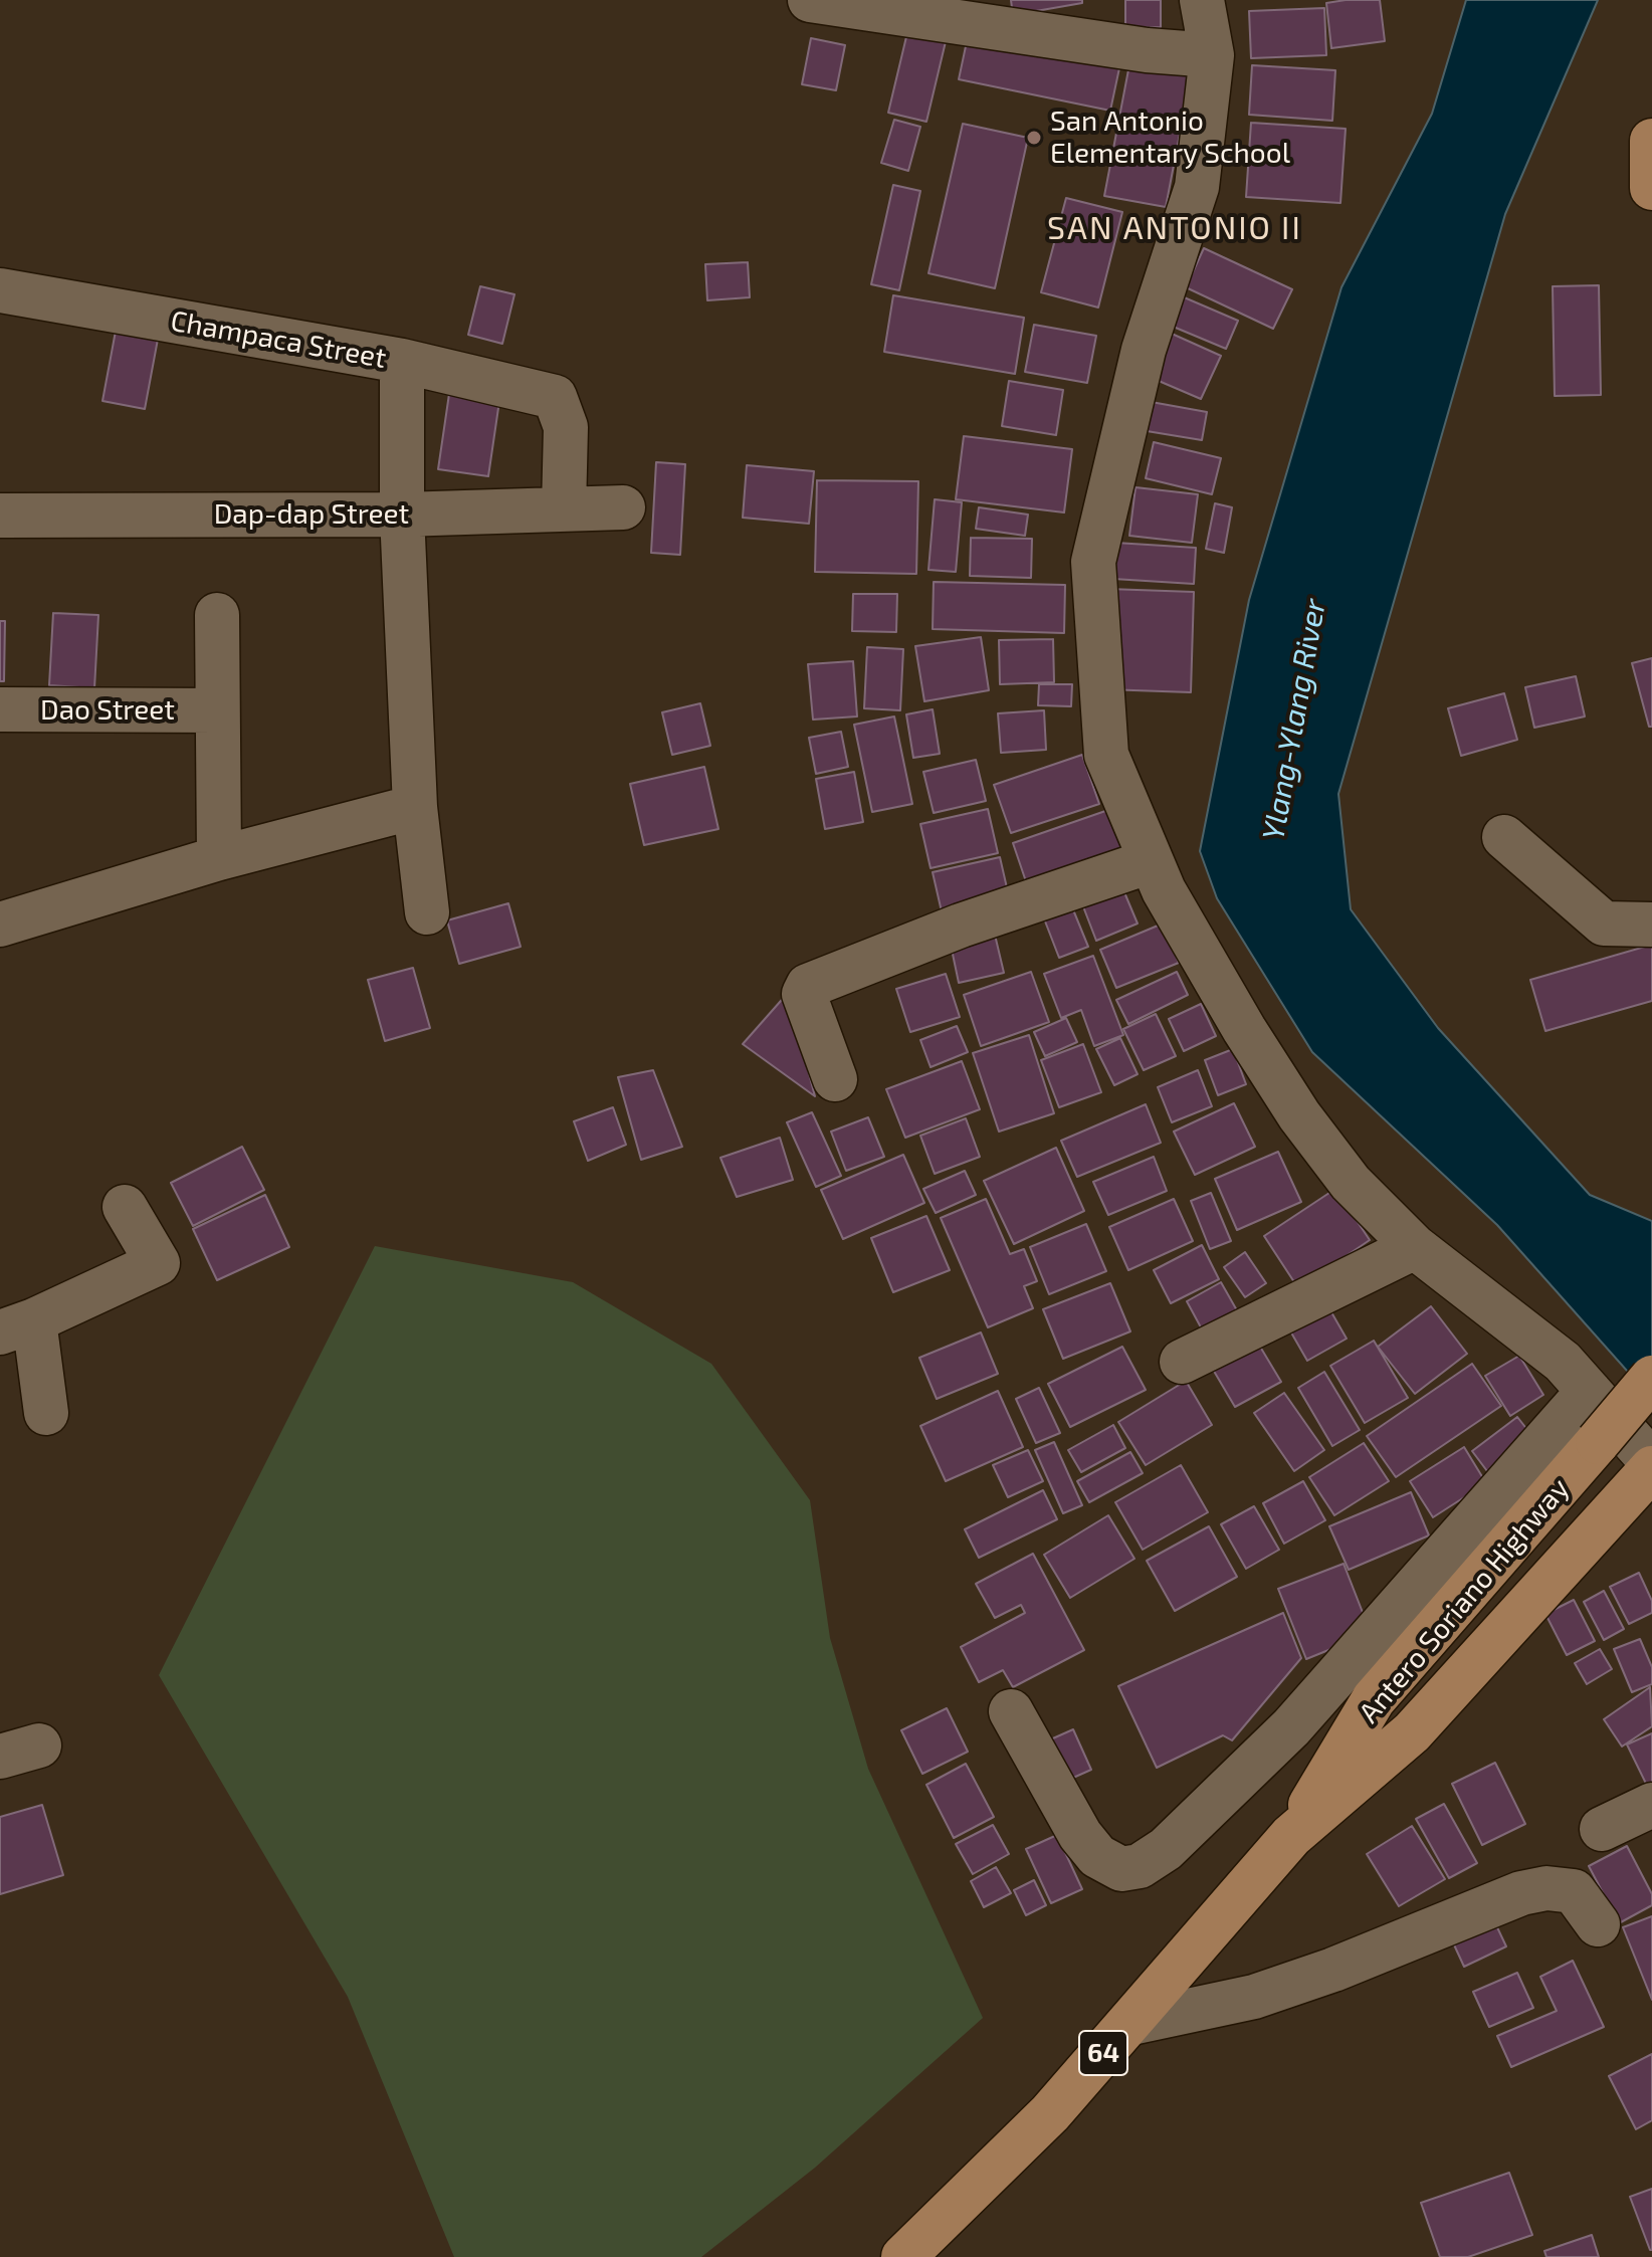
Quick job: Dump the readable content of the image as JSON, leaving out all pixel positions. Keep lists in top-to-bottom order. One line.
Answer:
{"streets":{"main road":["Antero Soriano Highway","64"],"street":["Champaca Street","Dap-dap Street","Dao Street"]},"crossings":[["Champaca Street","Dap-dap Street"]],"districts":["SAN ANTONIO II"],"water":["Ylang-Ylang River"],"places":["San Antonio Elementary School"]}
